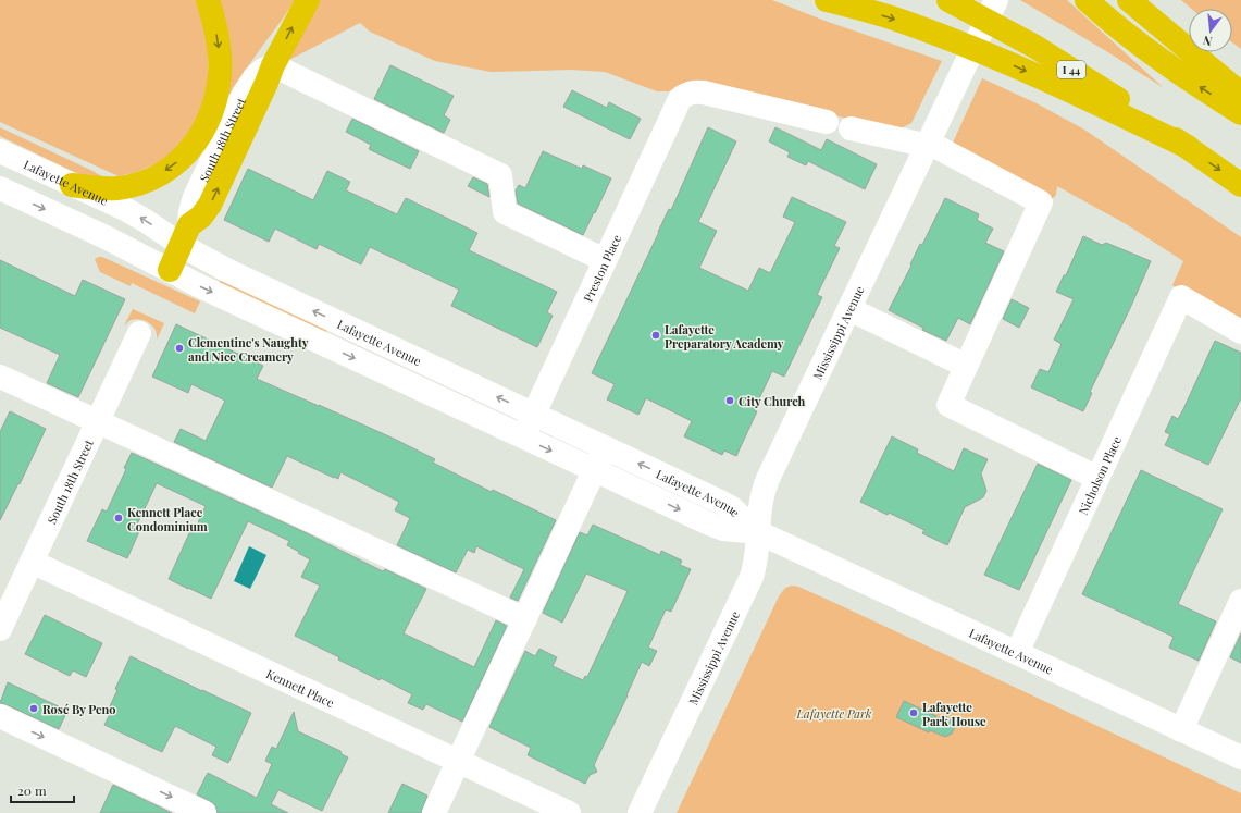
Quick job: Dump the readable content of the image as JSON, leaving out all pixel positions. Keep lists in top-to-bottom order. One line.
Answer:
{"streets":{"highway":["I 44"],"street":["South 18th Street","Lafayette Avenue","Preston Place","Mississippi Avenue","Nicholson Place","Kennett Place"]},"crossings":[["South 18th Street","Kennett Place"],["Lafayette Avenue","Preston Place"],["Lafayette Avenue","Mississippi Avenue"],["Lafayette Avenue","Nicholson Place"]],"parks":["Lafayette Park"],"places":["Lafayette Preparatory Academy","Clementine's Naughty and Nice Creamery","City Church","Kennett Place Condominium","Rosé By Peno","Lafayette Park House"],"scale_bar":"20 m","north":"bottom"}
